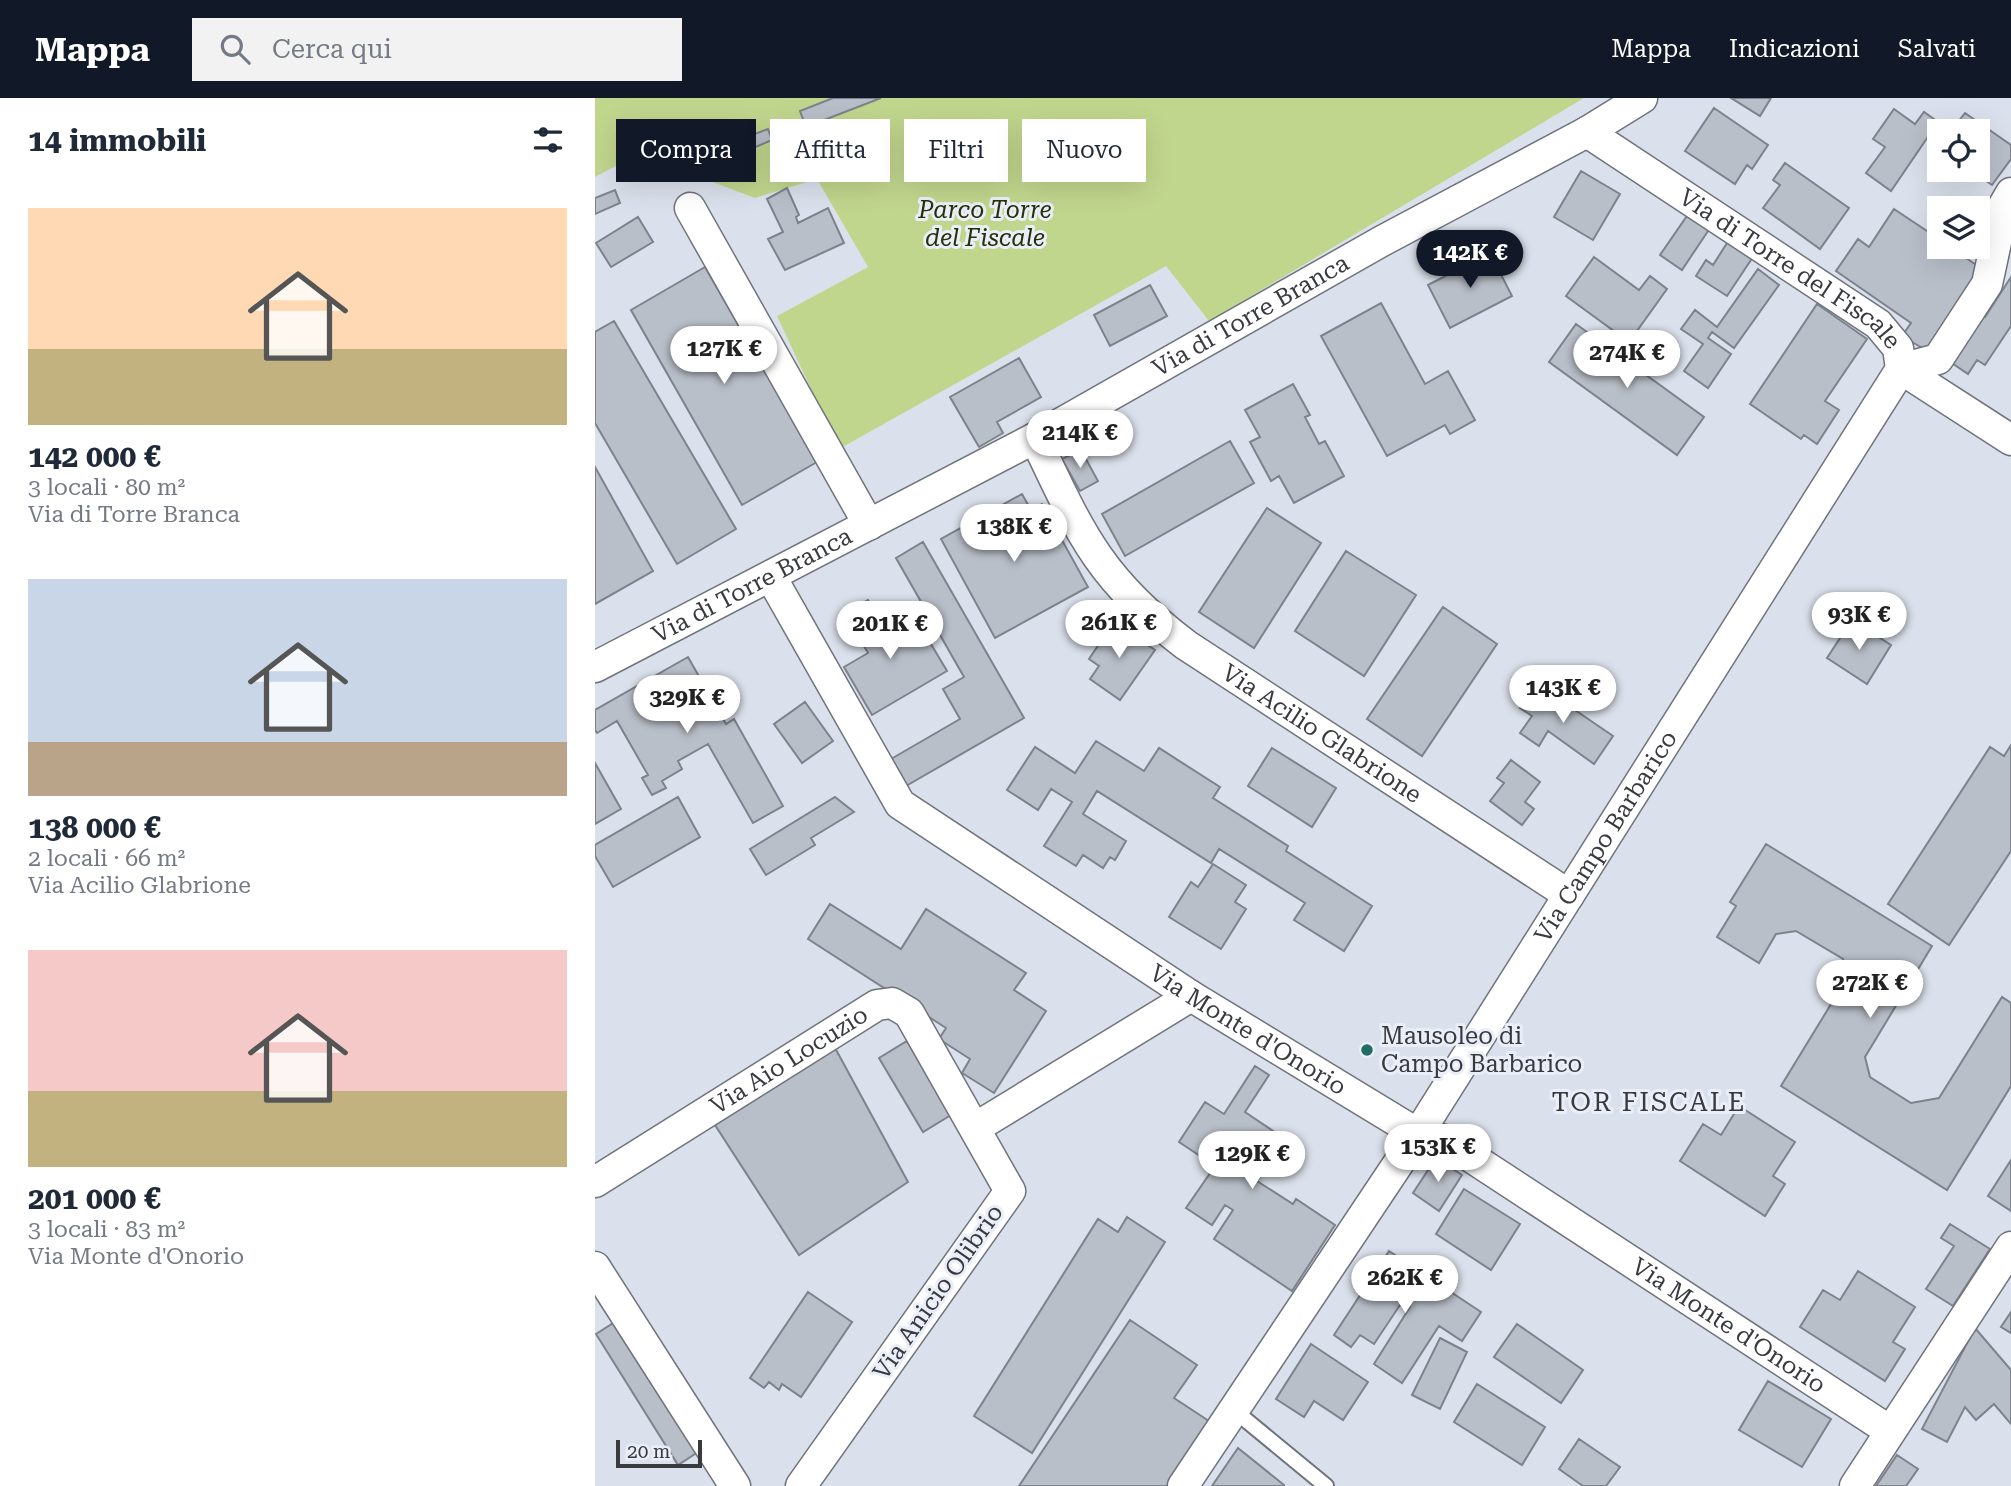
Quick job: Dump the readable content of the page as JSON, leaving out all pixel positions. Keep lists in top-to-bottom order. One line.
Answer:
{"streets":{"street":["Via di Torre del Fiscale","Via di Torre Branca","Via Acilio Glabrione","Via Campo Barbarico","Via Monte d'Onorio","Via Aio Locuzio","Via Anicio Olibrio"]},"crossings":[["Via di Torre del Fiscale","Via di Torre Branca"],["Via di Torre del Fiscale","Via Campo Barbarico"],["Via di Torre Branca","Via Acilio Glabrione"],["Via di Torre Branca","Via Monte d'Onorio"],["Via Acilio Glabrione","Via Campo Barbarico"],["Via Campo Barbarico","Via Monte d'Onorio"],["Via Aio Locuzio","Via Anicio Olibrio"]],"districts":["TOR FISCALE"],"parks":["Parco Torre del Fiscale"],"places":["Mausoleo di Campo Barbarico"],"scale_bar":"20 m","page":{"header":"Mappa","search":"Cerca qui","nav":["Mappa","Indicazioni","Salvati"],"heading":"14 immobili","chip":["Compra","Affitta","Filtri","Nuovo"],"list":[{"name":"142 000 €","note":"3 locali · 80 m² · Via di Torre Branca"},{"name":"138 000 €","note":"2 locali · 66 m² · Via Acilio Glabrione"},{"name":"201 000 €","note":"3 locali · 83 m² · Via Monte d'Onorio"}],"price":["142K €","127K €","274K €","214K €","138K €","93K €","261K €","201K €","143K €","329K €","272K €","153K €","129K €","262K €"],"scale":"20 m"}}
